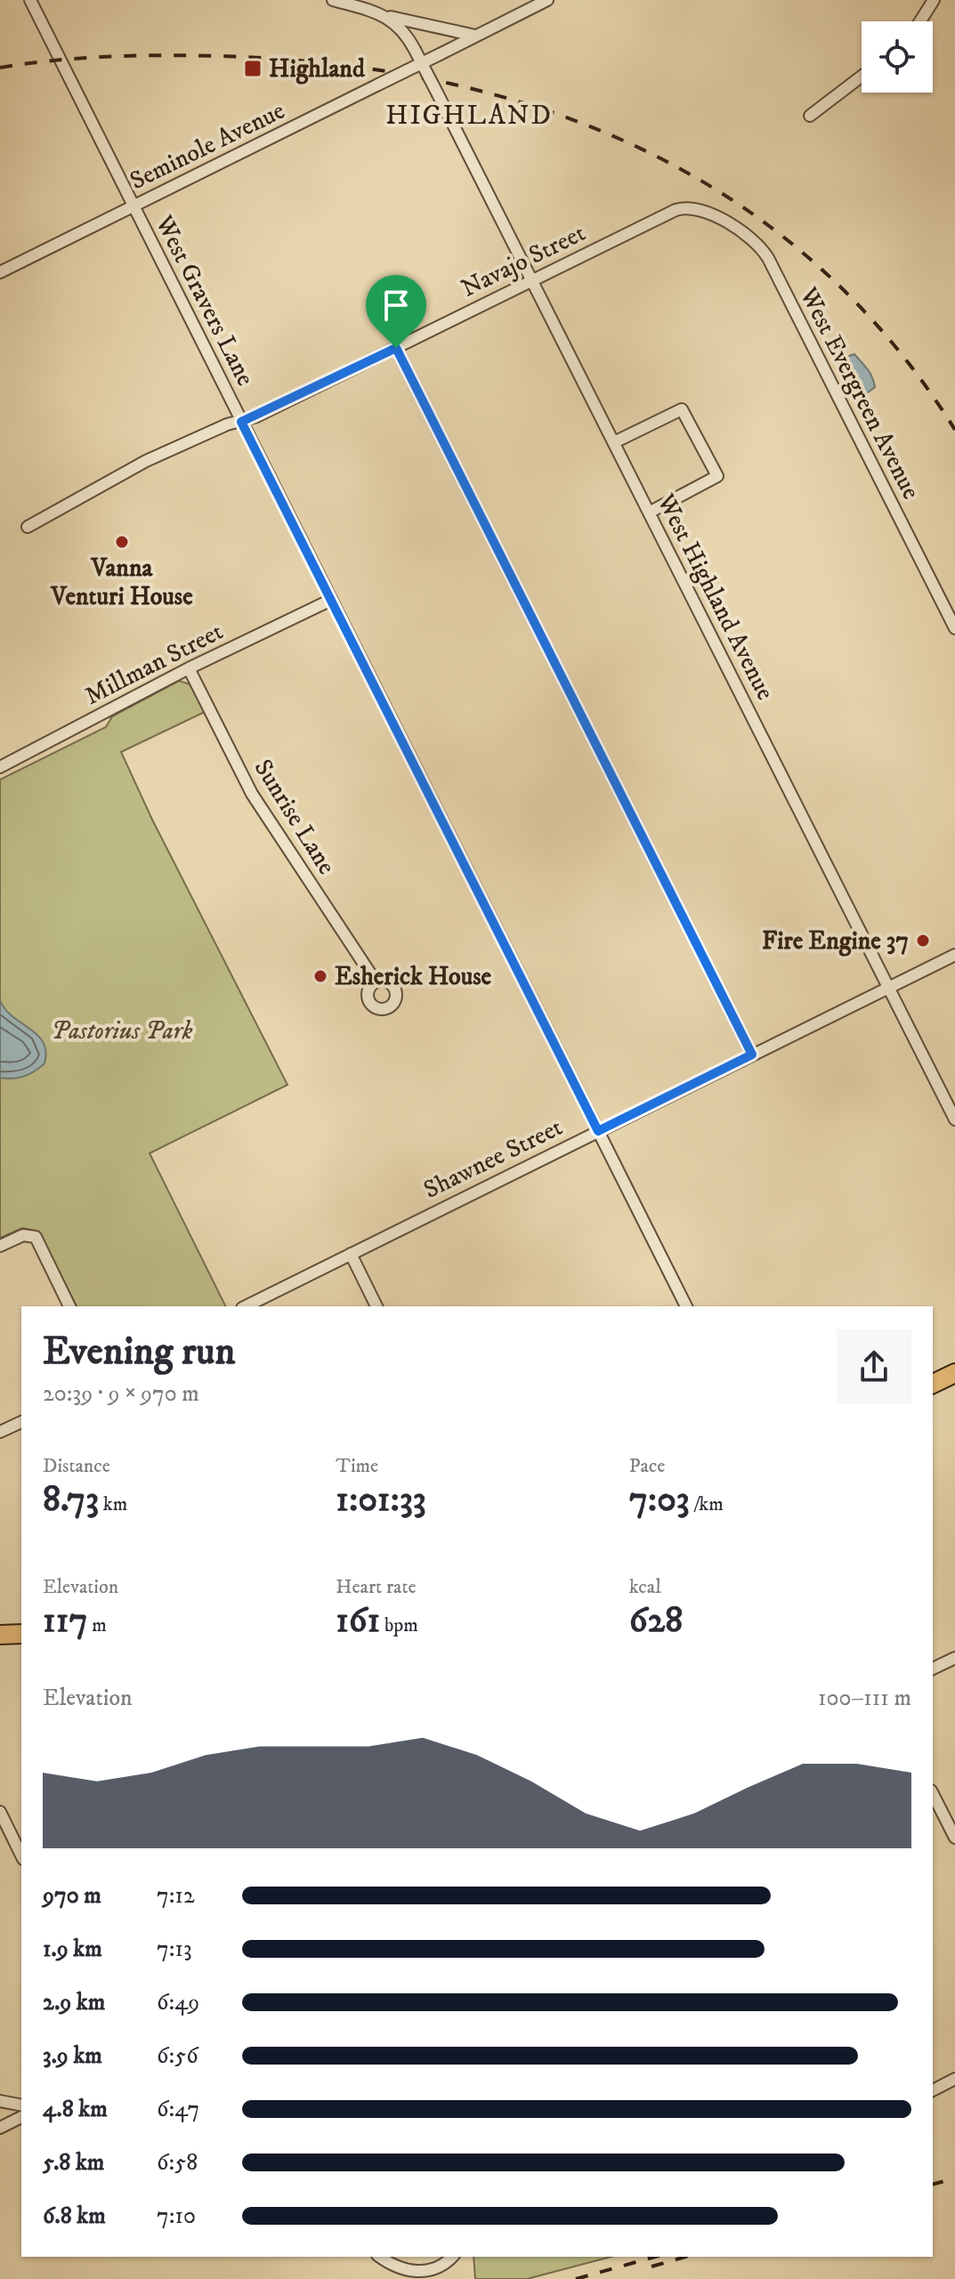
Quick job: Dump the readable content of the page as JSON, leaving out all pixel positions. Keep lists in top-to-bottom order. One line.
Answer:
{"streets":{"street":["Seminole Avenue","Navajo Street","West Gravers Lane","West Evergreen Avenue","West Highland Avenue","Millman Street","Sunrise Lane","Shawnee Street"]},"crossings":[["Seminole Avenue","West Gravers Lane"],["Seminole Avenue","West Highland Avenue"],["Navajo Street","West Gravers Lane"],["Navajo Street","West Evergreen Avenue"],["Navajo Street","West Highland Avenue"],["West Gravers Lane","Millman Street"],["West Gravers Lane","Shawnee Street"],["West Highland Avenue","Shawnee Street"],["Millman Street","Sunrise Lane"]],"districts":["HIGHLAND"],"parks":["Pastorius Park"],"places":{"transit":["Highland"],"other":["Vanna Venturi House","Fire Engine 37","Esherick House"]},"page":{"heading":["Evening run","20:39 · 9 × 970 m"],"stats":[["Distance","8.73 km"],["Time","1:01:33"],["Pace","7:03 /km"],["Elevation","117 m"],["Heart rate","161 bpm"],["kcal","628"]],"chart":["Elevation","100–111 m"],"list":[{"name":"970 m","note":"7:12"},{"name":"1.9 km","note":"7:13"},{"name":"2.9 km","note":"6:49"},{"name":"3.9 km","note":"6:56"},{"name":"4.8 km","note":"6:47"},{"name":"5.8 km","note":"6:58"},{"name":"6.8 km","note":"7:10"}]}}
